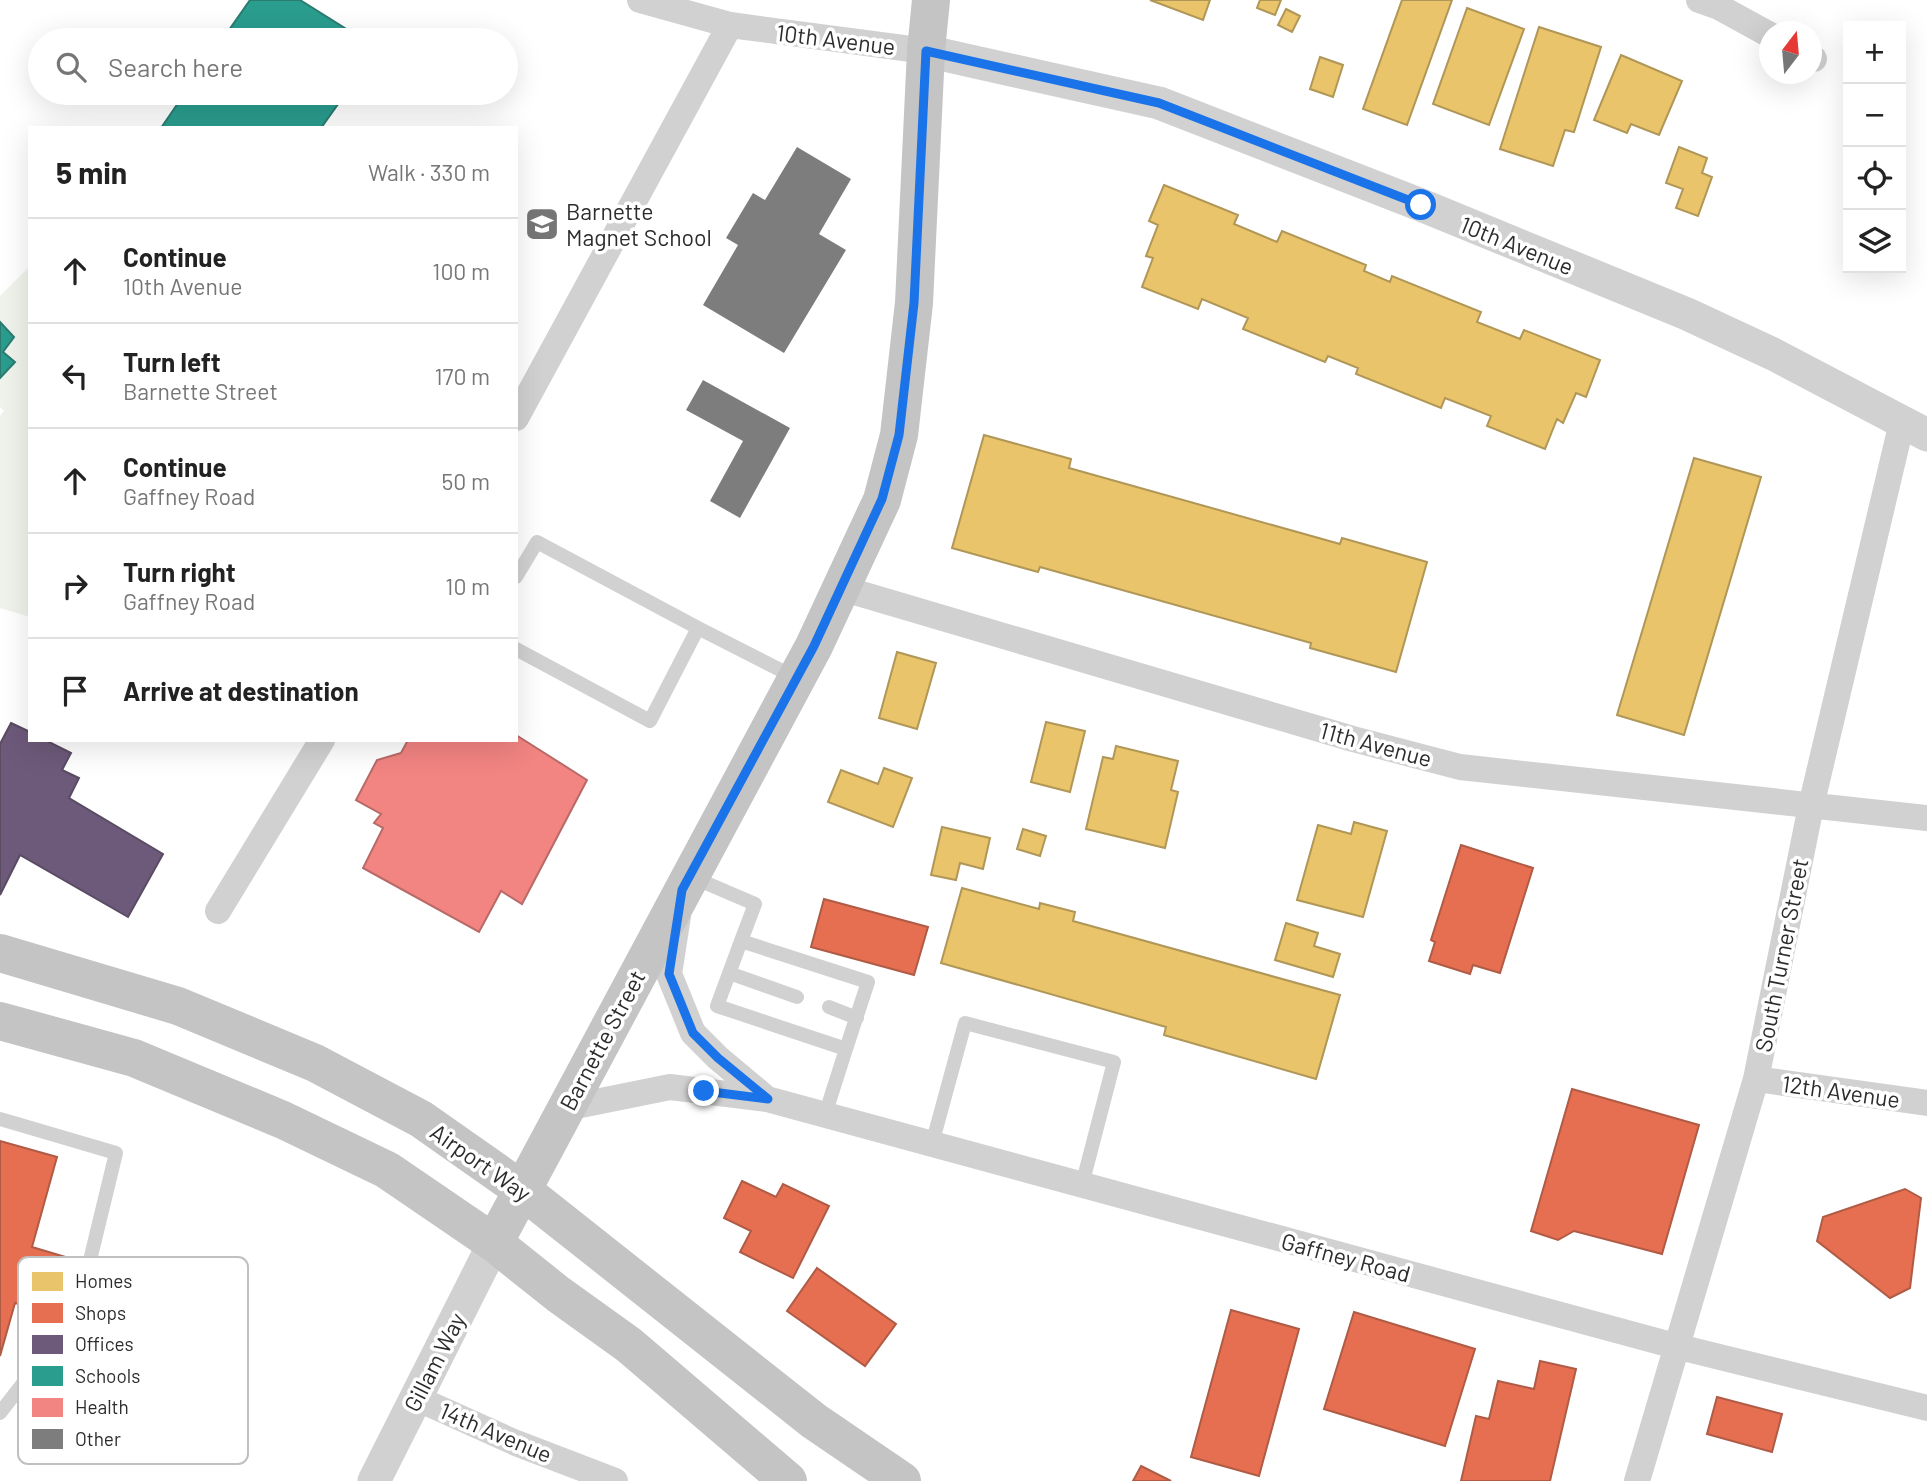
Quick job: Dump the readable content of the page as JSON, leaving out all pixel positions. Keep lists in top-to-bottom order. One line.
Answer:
{"streets":{"main road":["Barnette Street","Airport Way"],"street":["10th Avenue","11th Avenue","South Turner Street","12th Avenue","Gaffney Road","Gillam Way","14th Avenue"]},"crossings":[["10th Avenue","South Turner Street"],["10th Avenue","Barnette Street"],["11th Avenue","South Turner Street"],["11th Avenue","Barnette Street"],["South Turner Street","12th Avenue"],["South Turner Street","Gaffney Road"],["Barnette Street","Airport Way"],["Barnette Street","Gaffney Road"],["Barnette Street","Gillam Way"],["Gillam Way","14th Avenue"]],"places":{"school or university":["Barnette Magnet School"]},"legend":["Homes","Shops","Offices","Schools","Health","Other"],"north":"top","page":{"map_buttons":["+","−"],"search":"Search here","heading":["5 min","Walk · 330 m"],"list":[["Continue","10th Avenue","100 m"],["Turn left","Barnette Street","170 m"],["Continue","Gaffney Road","50 m"],["Turn right","Gaffney Road","10 m"],"Arrive at destination"]}}
